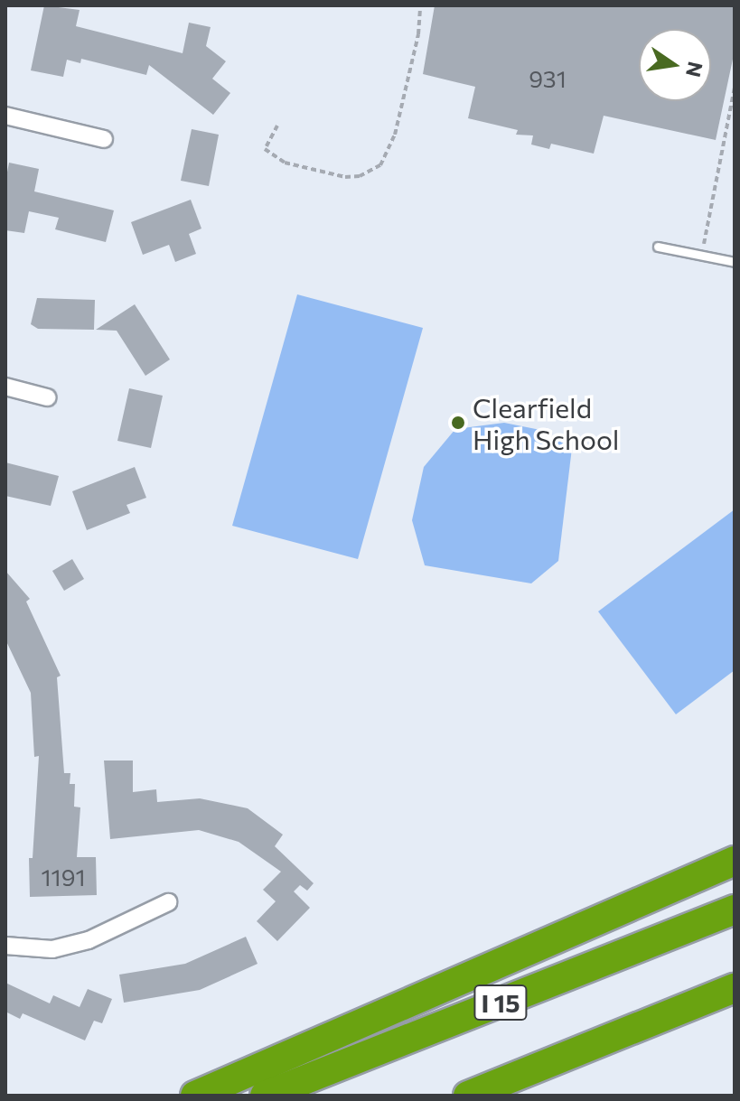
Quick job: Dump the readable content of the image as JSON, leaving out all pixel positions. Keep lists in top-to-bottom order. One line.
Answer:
{"streets":{"highway":["I 15"]},"places":["Clearfield High School"],"house_numbers":["931","1191"],"north":"right"}
